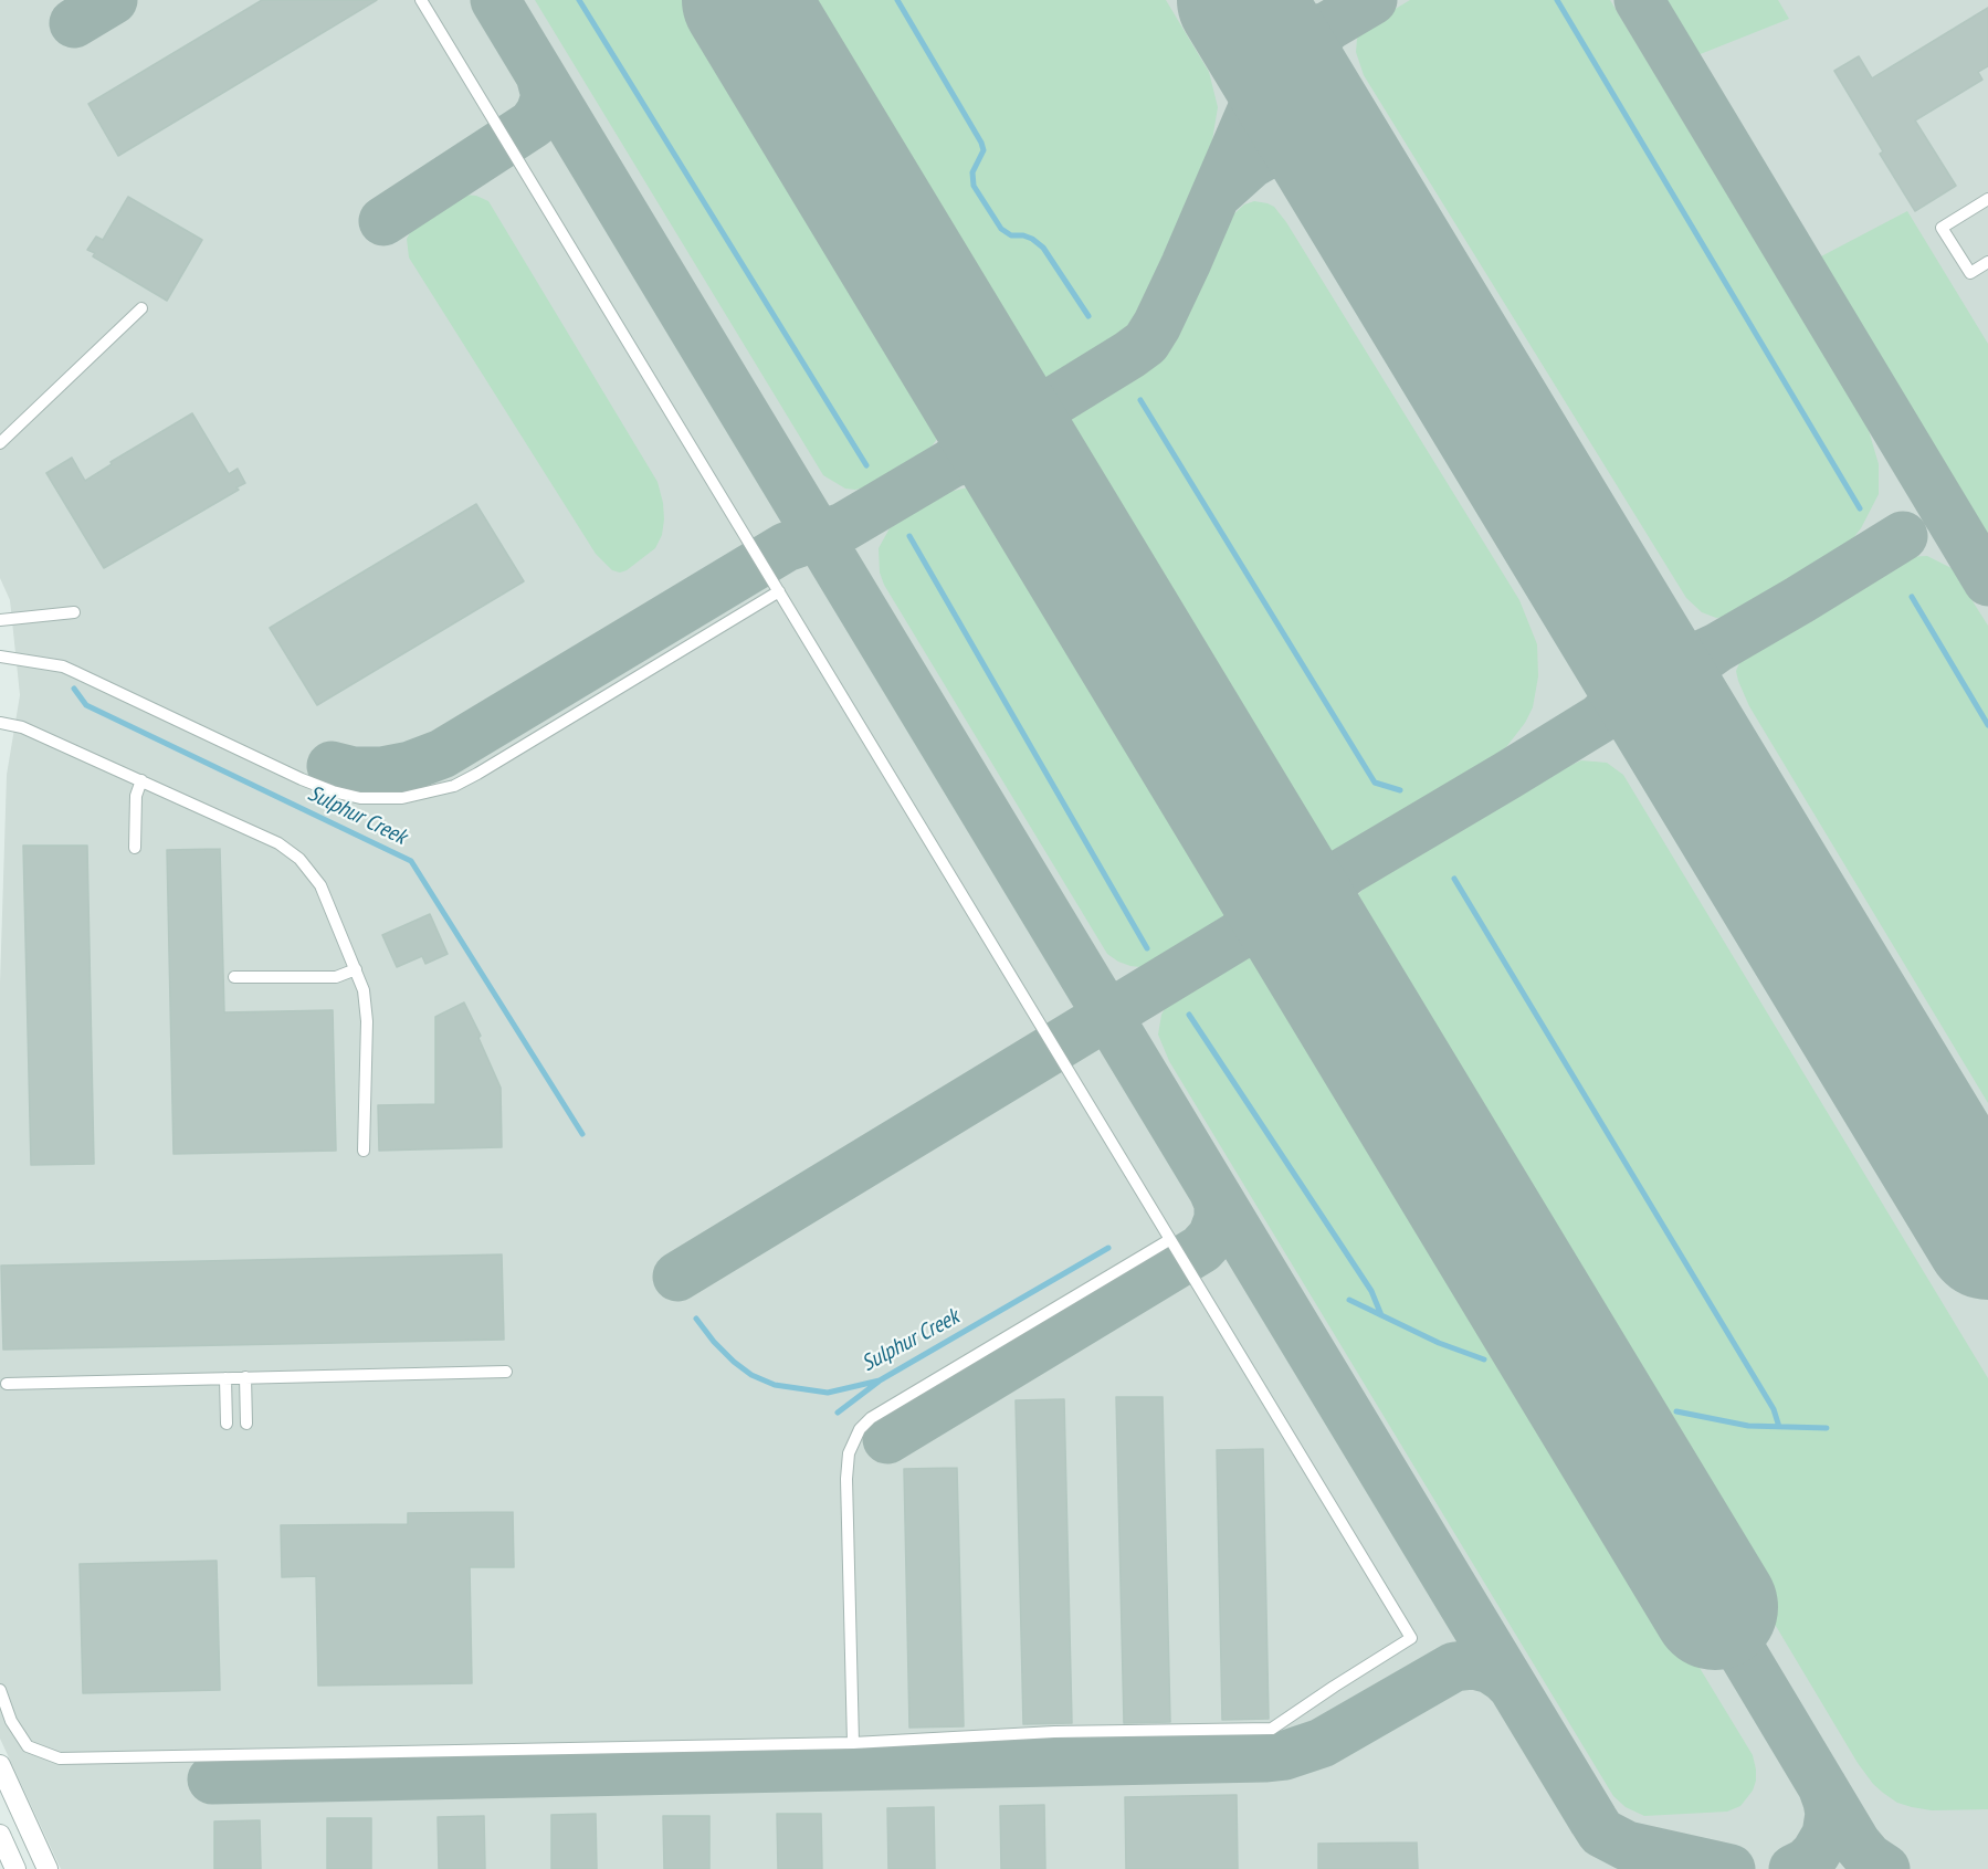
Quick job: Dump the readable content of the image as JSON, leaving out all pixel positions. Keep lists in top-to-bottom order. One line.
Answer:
{"water":["Sulphur Creek"]}
